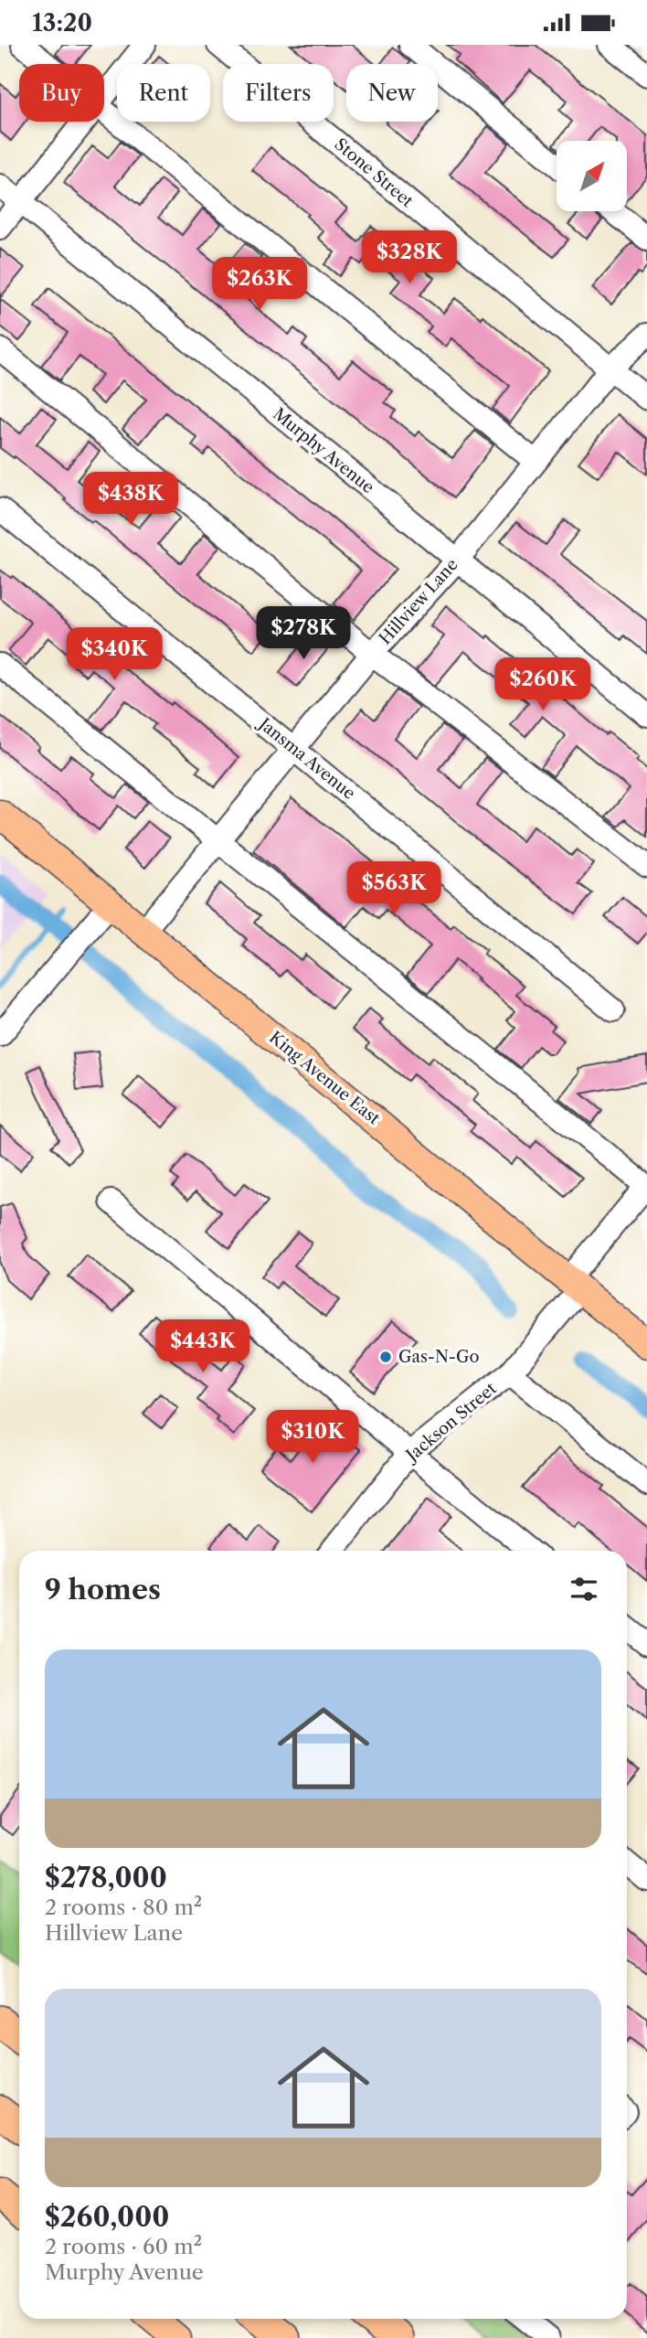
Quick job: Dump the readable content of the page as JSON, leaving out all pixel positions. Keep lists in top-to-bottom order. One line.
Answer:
{"streets":{"main road":["King Avenue East"],"street":["Stone Street","Murphy Avenue","Hillview Lane","Jansma Avenue","Jackson Street"]},"crossings":[["Stone Street","Hillview Lane"],["Murphy Avenue","Hillview Lane"],["Hillview Lane","Jansma Avenue"],["Hillview Lane","King Avenue East"],["King Avenue East","Jackson Street"]],"places":["Gas-N-Go"],"north":"top right","page":{"status":"13:20","chip":["Buy","Rent","Filters","New"],"price":["$328K","$263K","$438K","$278K","$340K","$260K","$563K","$443K","$310K"],"heading":"9 homes","list":[{"name":"$278,000","note":"2 rooms · 80 m² · Hillview Lane"},{"name":"$260,000","note":"2 rooms · 60 m² · Murphy Avenue"}]}}
